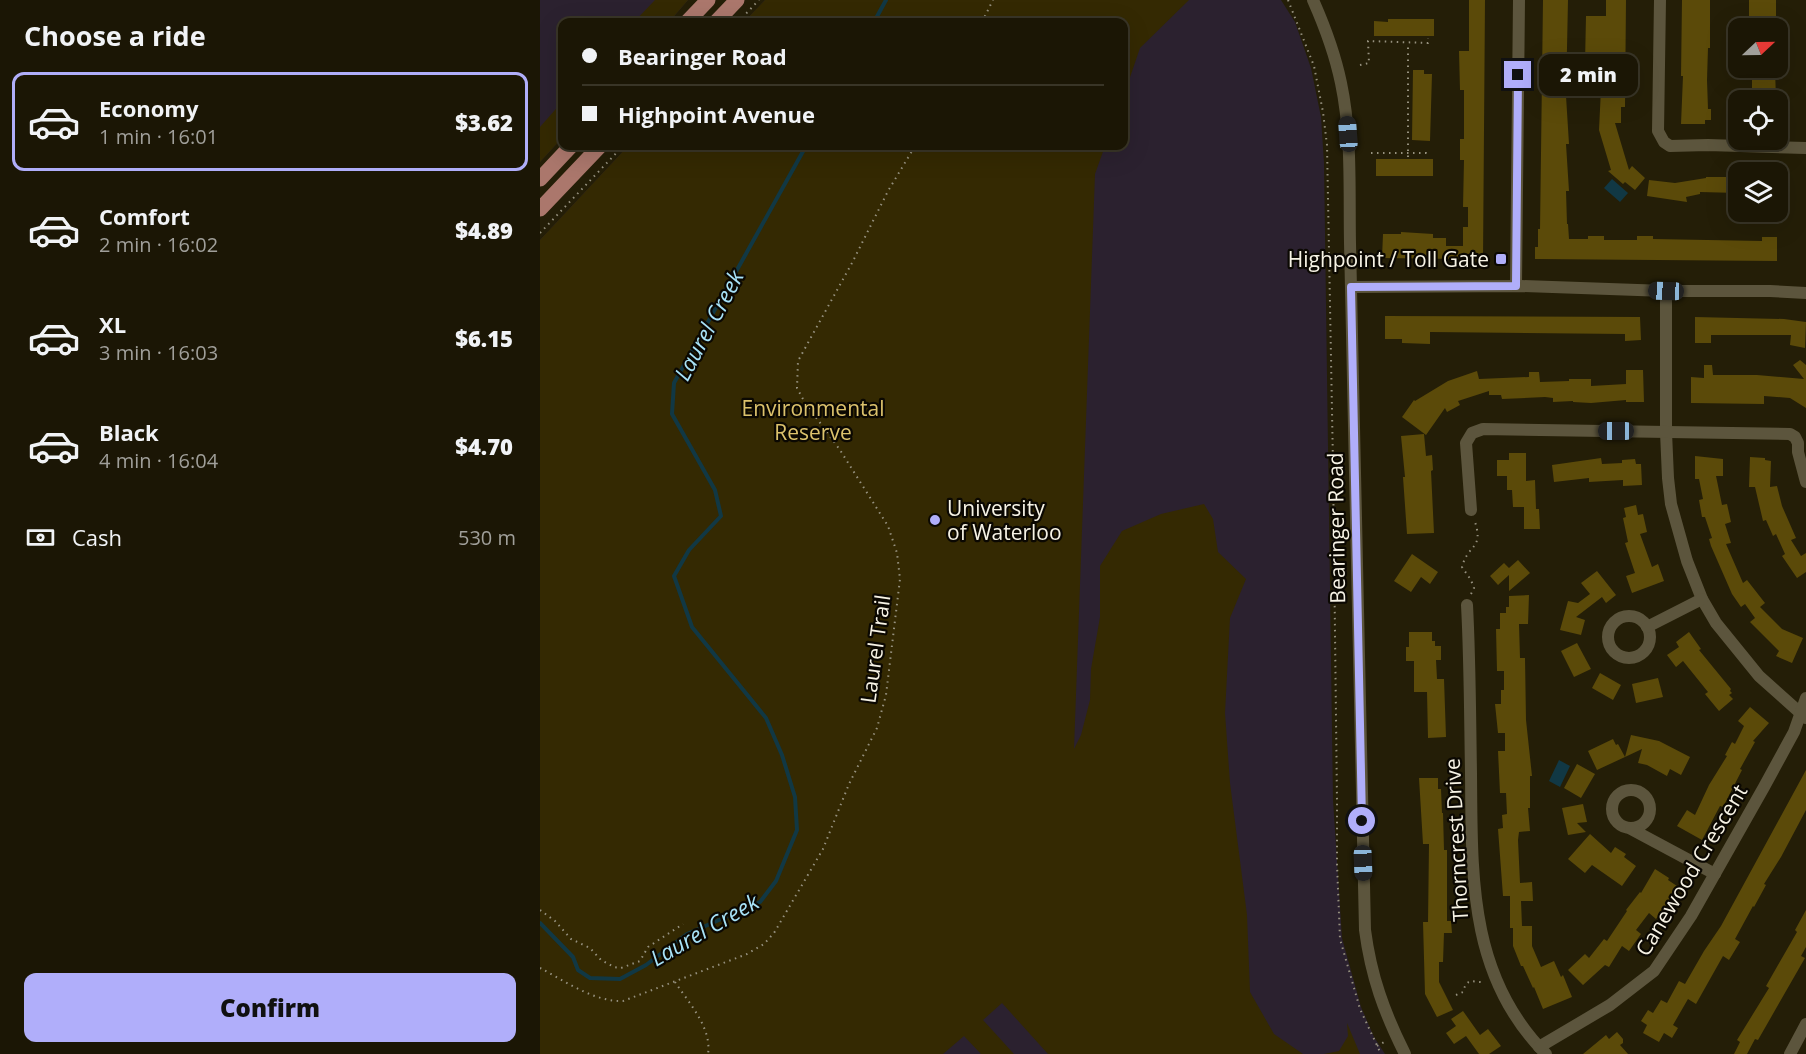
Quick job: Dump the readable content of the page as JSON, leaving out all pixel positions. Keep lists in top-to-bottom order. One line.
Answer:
{"streets":{"street":["Bearinger Road","Thorncrest Drive","Canewood Crescent"],"path":["Laurel Trail"]},"crossings":[["Thorncrest Drive","Canewood Crescent"]],"water":["Laurel Creek"],"parks":["Environmental Reserve"],"places":{"transit":["Highpoint / Toll Gate"],"other":["University of Waterloo"]},"north":"right","page":{"heading":"Choose a ride","banner":["Bearinger Road","Highpoint Avenue"],"bubble":"2 min","list":[{"name":"Economy","note":"1 min · 16:01","value":"$3.62"},{"name":"Comfort","note":"2 min · 16:02","value":"$4.89"},{"name":"XL","note":"3 min · 16:03","value":"$6.15"},{"name":"Black","note":"4 min · 16:04","value":"$4.70"}],"pay":["Cash","530 m"],"buttons":"Confirm"}}
